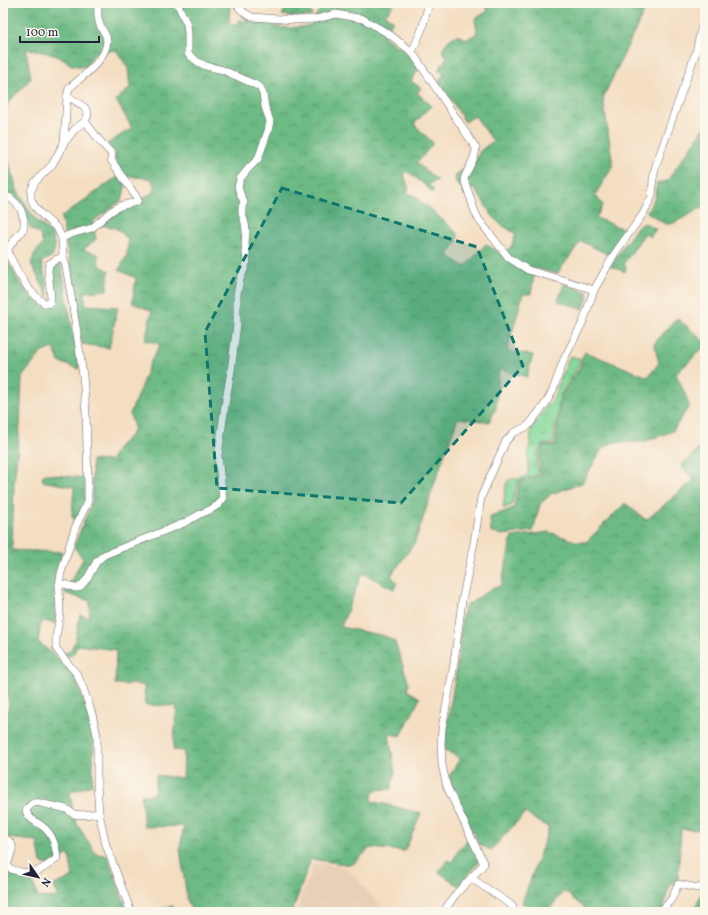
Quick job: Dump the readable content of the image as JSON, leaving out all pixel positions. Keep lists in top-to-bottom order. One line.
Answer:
{"scale_bar":"100 m","north":"bottom right"}
